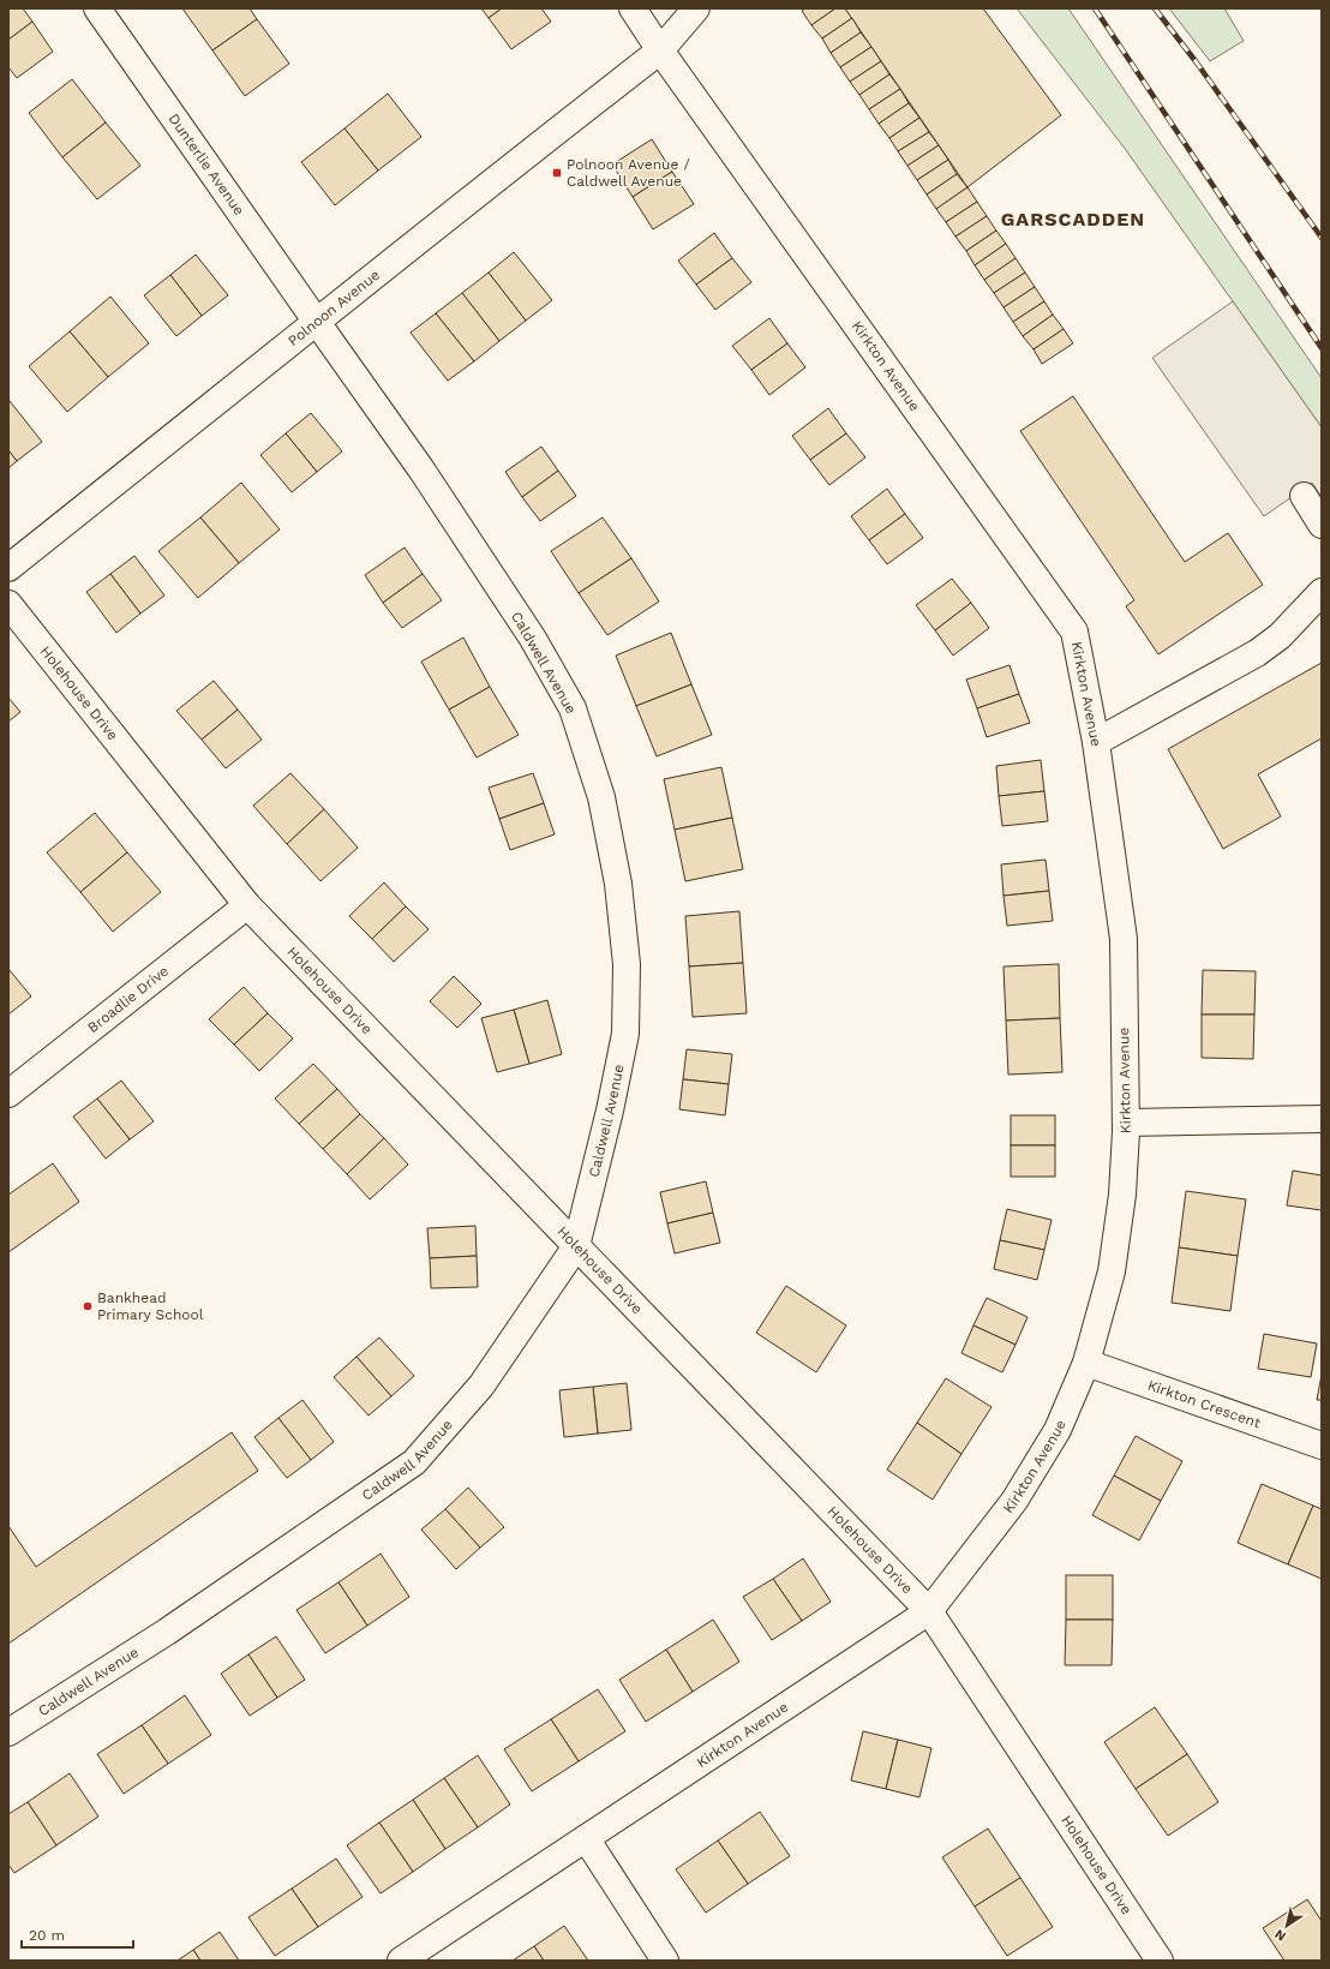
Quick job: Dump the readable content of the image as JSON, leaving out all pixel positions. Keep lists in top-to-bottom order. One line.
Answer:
{"streets":{"street":["Dunterlie Avenue","Polnoon Avenue","Kirkton Avenue","Caldwell Avenue","Holehouse Drive","Broadlie Drive","Kirkton Crescent"]},"crossings":[["Dunterlie Avenue","Polnoon Avenue"],["Dunterlie Avenue","Caldwell Avenue"],["Polnoon Avenue","Kirkton Avenue"],["Polnoon Avenue","Caldwell Avenue"],["Kirkton Avenue","Holehouse Drive"],["Kirkton Avenue","Kirkton Crescent"],["Caldwell Avenue","Holehouse Drive"],["Holehouse Drive","Broadlie Drive"]],"districts":["GARSCADDEN"],"places":{"transit":["Polnoon Avenue / Caldwell Avenue"],"other":["Bankhead Primary School"]},"scale_bar":"20 m","north":"bottom left"}
